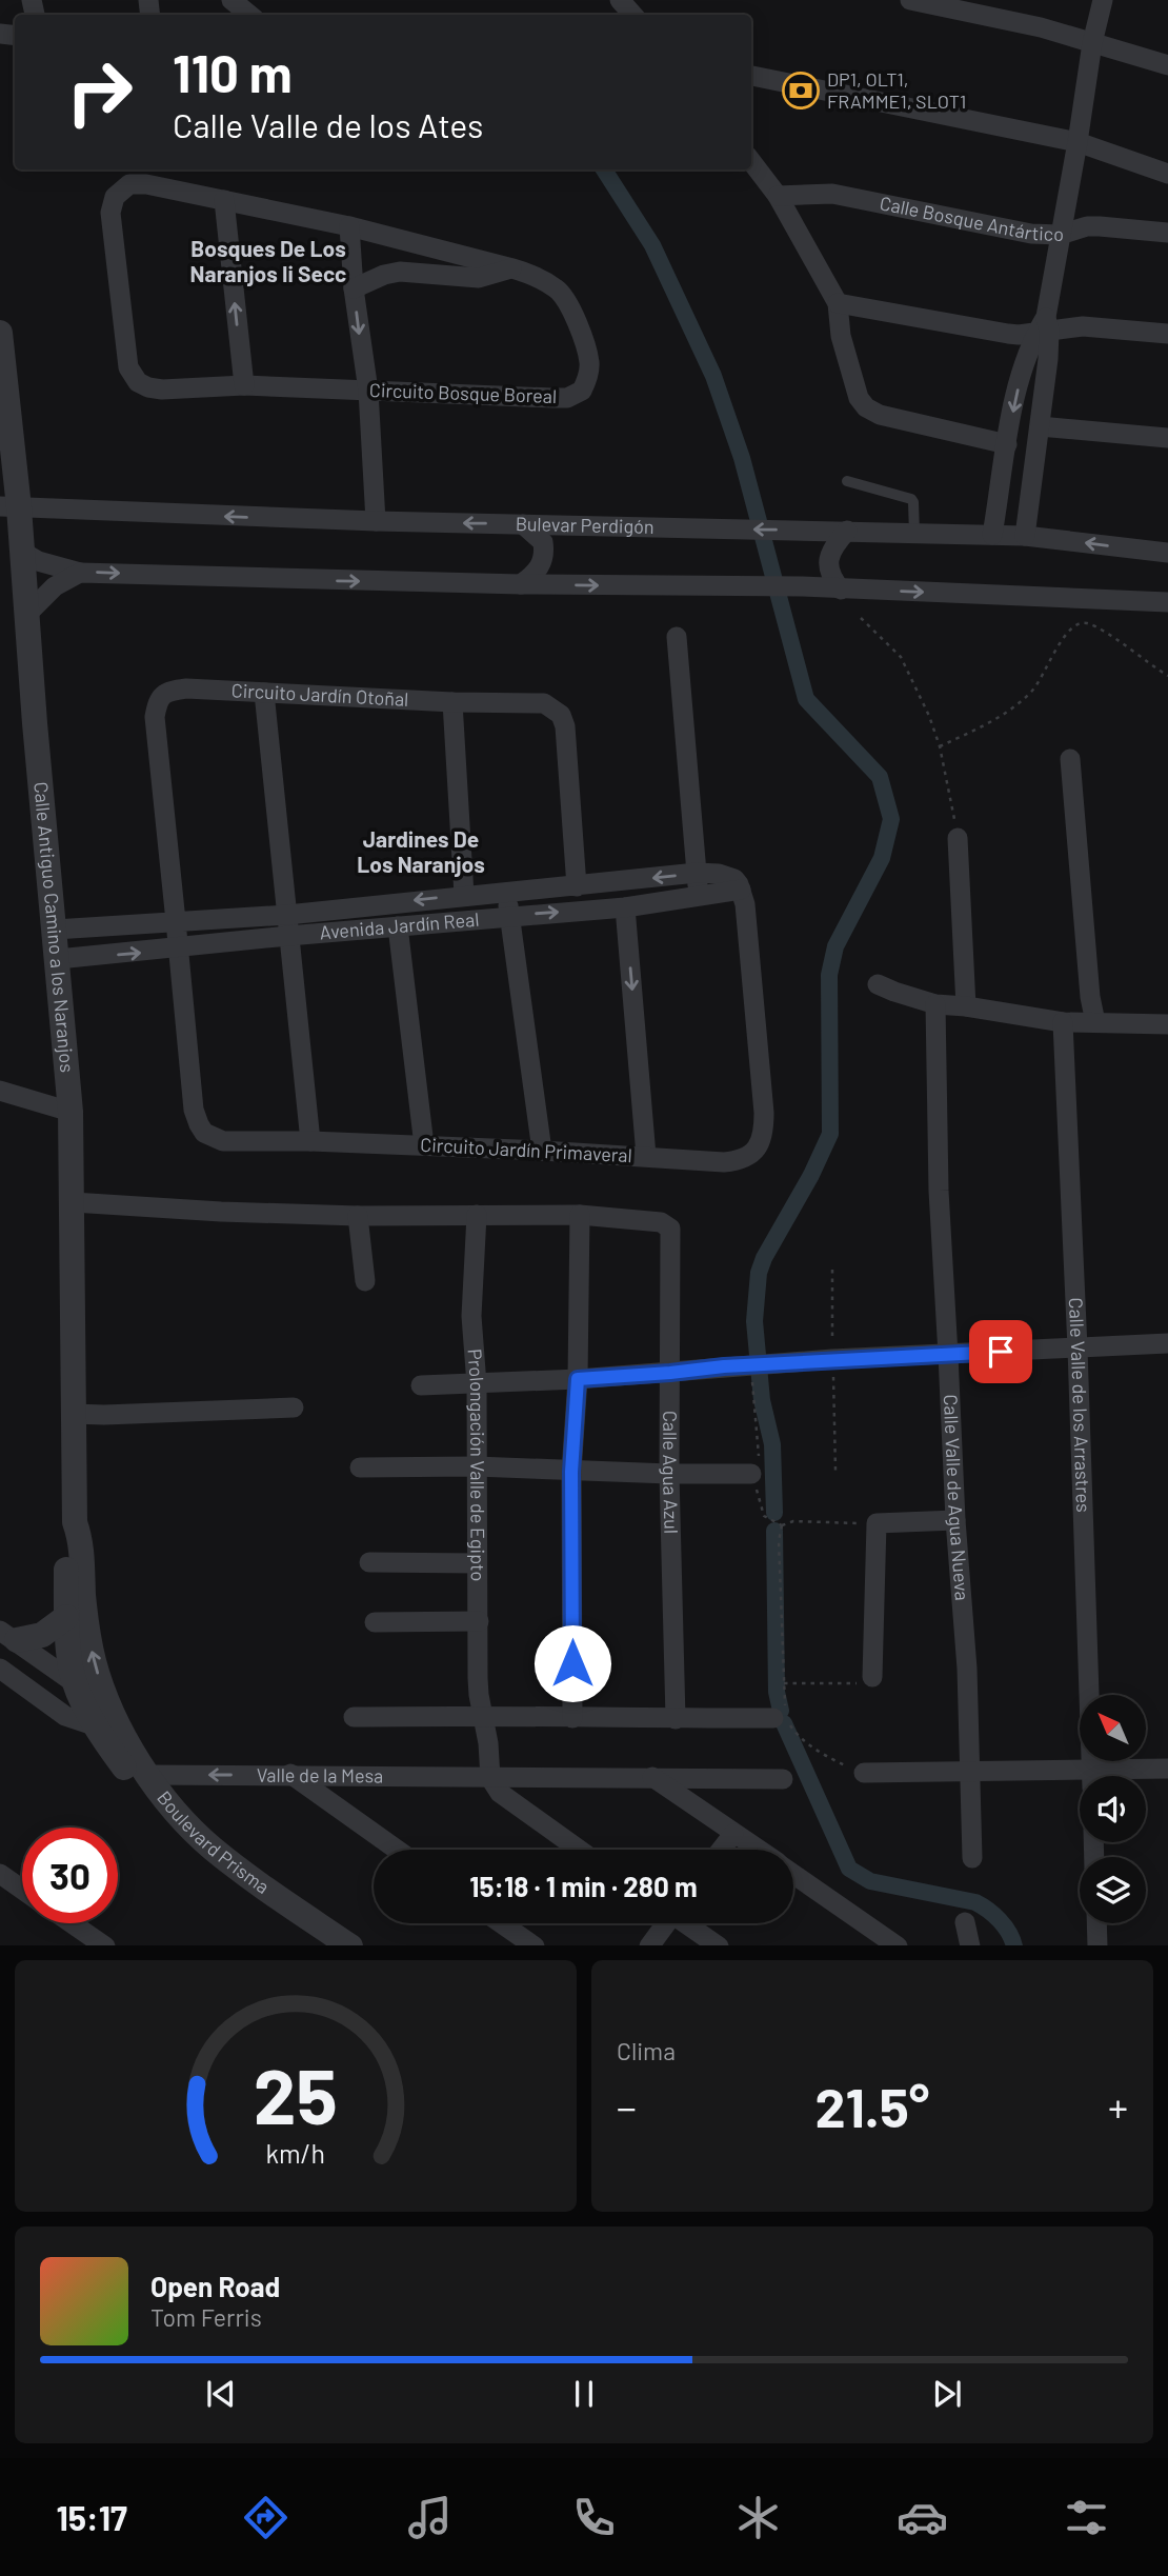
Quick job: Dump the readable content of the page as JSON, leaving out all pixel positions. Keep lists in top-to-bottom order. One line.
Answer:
{"streets":{"street":["Calle Bosque Antártico","Circuito Bosque Boreal","Bulevar Perdigón","Circuito Jardín Otoñal","Calle Antiguo Camino a los Naranjos","Avenida Jardín Real","Circuito Jardín Primaveral","Calle Valle de los Arrastres","Prolongación Valle de Egipto","Calle Agua Azul","Calle Valle de Agua Nueva","Valle de la Mesa","Boulevard Prisma"]},"crossings":[["Bulevar Perdigón","Calle Antiguo Camino a los Naranjos"],["Circuito Jardín Otoñal","Avenida Jardín Real"],["Circuito Jardín Otoñal","Circuito Jardín Primaveral"],["Calle Antiguo Camino a los Naranjos","Avenida Jardín Real"],["Calle Antiguo Camino a los Naranjos","Boulevard Prisma"],["Avenida Jardín Real","Circuito Jardín Primaveral"],["Prolongación Valle de Egipto","Valle de la Mesa"],["Valle de la Mesa","Boulevard Prisma"]],"districts":["Bosques De Los Naranjos Ii Secc","Jardines De Los Naranjos"],"places":{"bank":["DP1, OLT1, FRAMME1, SLOT1"]},"north":"top left","page":{"turn":["110 m","Calle Valle de los Ates"],"limit":"30","trip":"15:18 · 1 min · 280 m","tile":"Clima","heat":["−","21.5°","+"],"song":["Open Road","Tom Ferris"],"tabs":"15:17","gauge":["25","km/h"]}}
